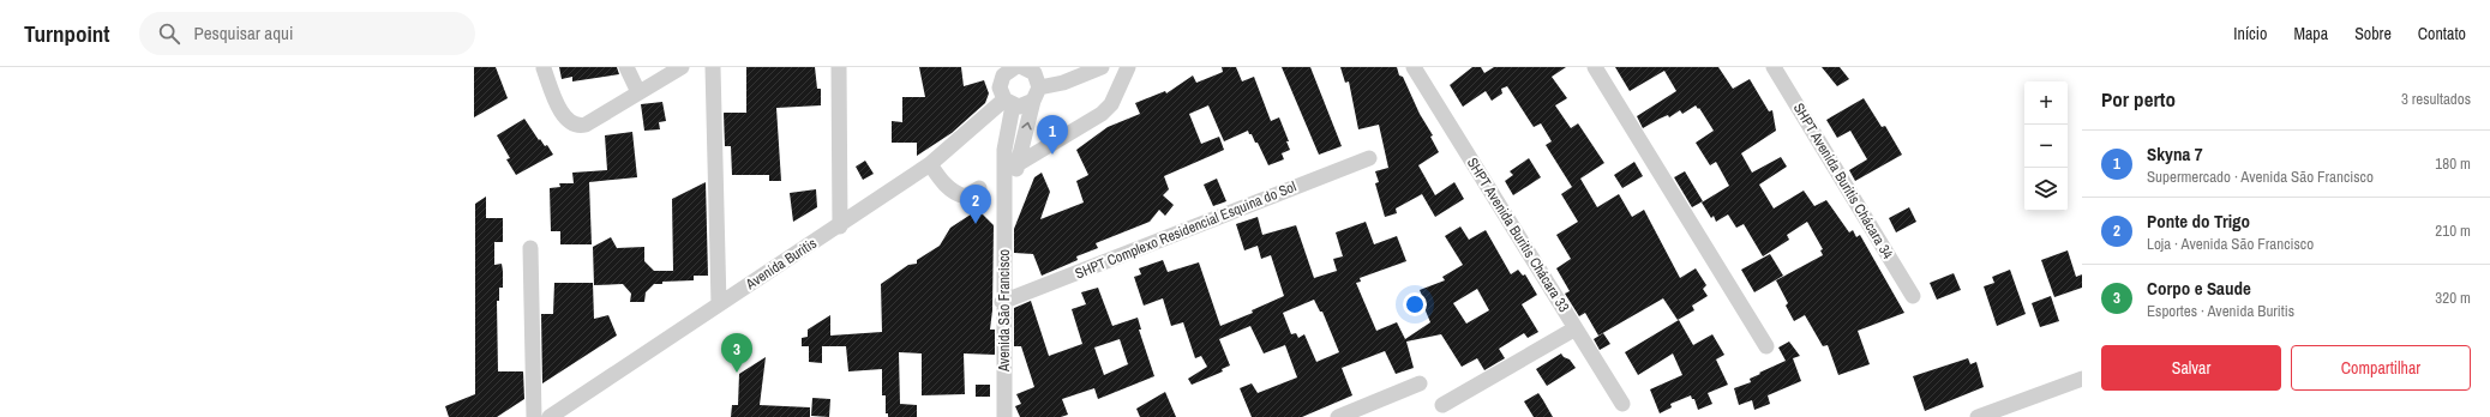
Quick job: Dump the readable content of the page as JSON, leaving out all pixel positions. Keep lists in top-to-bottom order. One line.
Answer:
{"streets":{"street":["SHPT Avenida Buritis Chácara 34","SHPT Complexo Residencial Esquina do Sol","SHPT Avenida Buritis Chácara 33","Avenida Buritis","Avenida São Francisco"]},"crossings":[["SHPT Complexo Residencial Esquina do Sol","Avenida São Francisco"],["Avenida Buritis","Avenida São Francisco"]],"page":{"header":"Turnpoint","search":"Pesquisar aqui","nav":["Início","Mapa","Sobre","Contato"],"heading":["Por perto","3 resultados"],"map_buttons":["+","−"],"pins":["1","2","3"],"list":[{"mark":"1","name":"Skyna 7","note":"Supermercado · Avenida São Francisco","value":"180 m"},{"mark":"2","name":"Ponte do Trigo","note":"Loja · Avenida São Francisco","value":"210 m"},{"mark":"3","name":"Corpo e Saude","note":"Esportes · Avenida Buritis","value":"320 m"}],"buttons":["Salvar","Compartilhar"]}}
